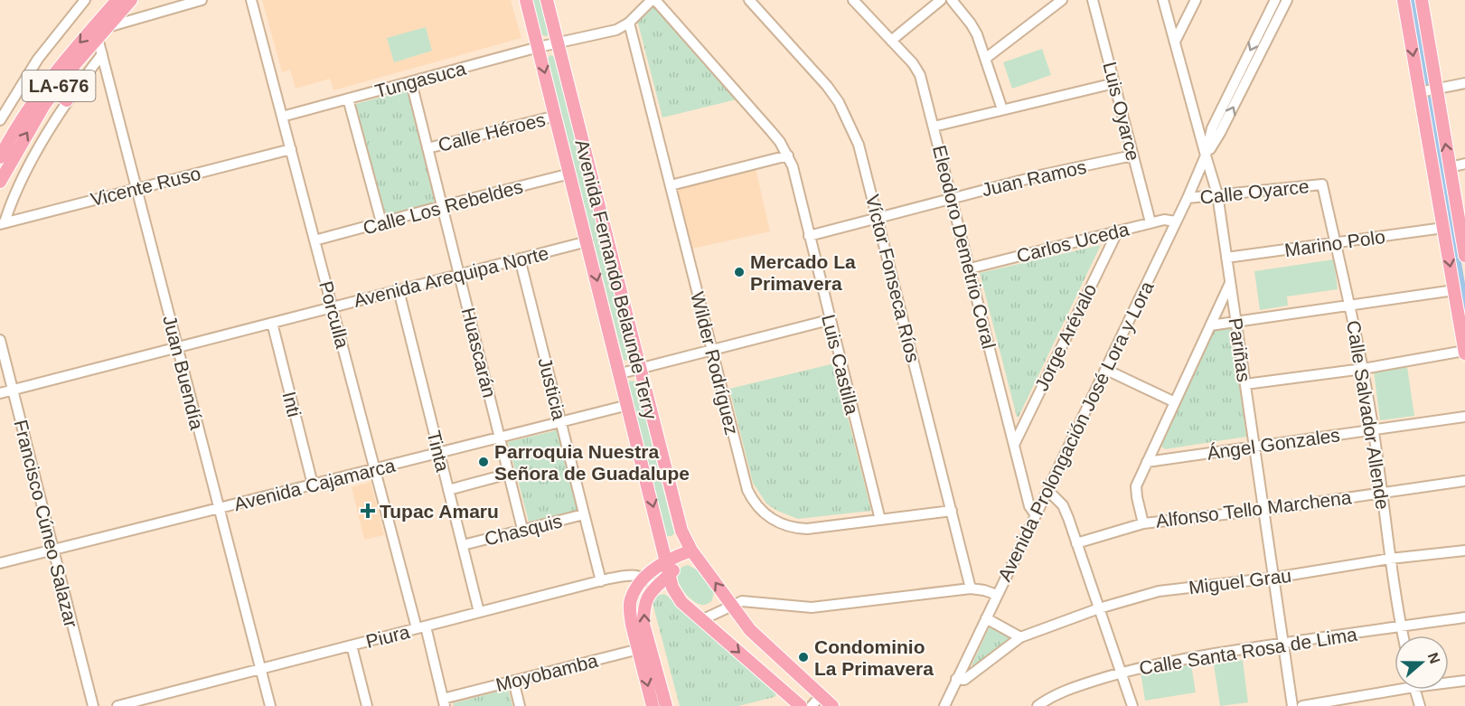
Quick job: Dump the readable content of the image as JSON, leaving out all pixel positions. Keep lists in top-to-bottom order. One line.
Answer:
{"streets":{"main road":["LA-676","Avenida Fernando Belaunde Terry"],"street":["Tungasuca","Luis Oyarce","Calle Héroes","Juan Ramos","Vicente Ruso","Calle Oyarce","Calle Los Rebeldes","Carlos Uceda","Marino Polo","Eleodoro Demetrio Coral","Avenida Arequipa Norte","Víctor Fonseca Ríos","Porculla","Jorge Arévalo","Pariñas","Huascarán","Wilder Rodríguez","Luis Castilla","Juan Buendía","Justicia","Inti","Calle Salvador Allende","Avenida Prolongación José Lora y Lora","Ángel Gonzales","Tinta","Avenida Cajamarca","Alfonso Tello Marchena","Francisco Cúneo Salazar","Chasquis","Miguel Grau","Piura","Calle Santa Rosa de Lima","Moyobamba"]},"crossings":[["Tungasuca","Avenida Fernando Belaunde Terry"],["Tungasuca","Porculla"],["Tungasuca","Huascarán"],["Tungasuca","Wilder Rodríguez"],["LA-676","Juan Buendía"],["Luis Oyarce","Juan Ramos"],["Luis Oyarce","Carlos Uceda"],["Calle Héroes","Avenida Fernando Belaunde Terry"],["Calle Héroes","Huascarán"],["Juan Ramos","Eleodoro Demetrio Coral"],["Juan Ramos","Víctor Fonseca Ríos"],["Juan Ramos","Luis Castilla"],["Vicente Ruso","Porculla"],["Vicente Ruso","Juan Buendía"],["Calle Oyarce","Pariñas"],["Calle Oyarce","Calle Salvador Allende"],["Calle Oyarce","Avenida Prolongación José Lora y Lora"],["Calle Los Rebeldes","Avenida Fernando Belaunde Terry"],["Calle Los Rebeldes","Porculla"],["Calle Los Rebeldes","Huascarán"],["Carlos Uceda","Eleodoro Demetrio Coral"],["Carlos Uceda","Jorge Arévalo"],["Carlos Uceda","Avenida Prolongación José Lora y Lora"],["Marino Polo","Pariñas"],["Marino Polo","Calle Salvador Allende"],["Eleodoro Demetrio Coral","Jorge Arévalo"],["Eleodoro Demetrio Coral","Avenida Prolongación José Lora y Lora"],["Avenida Arequipa Norte","Avenida Fernando Belaunde Terry"],["Avenida Arequipa Norte","Porculla"],["Avenida Arequipa Norte","Huascarán"],["Avenida Arequipa Norte","Juan Buendía"],["Avenida Arequipa Norte","Justicia"],["Avenida Arequipa Norte","Inti"],["Avenida Arequipa Norte","Tinta"],["Avenida Arequipa Norte","Francisco Cúneo Salazar"],["Víctor Fonseca Ríos","Wilder Rodríguez"],["Avenida Fernando Belaunde Terry","Avenida Cajamarca"],["Porculla","Avenida Cajamarca"],["Porculla","Piura"],["Porculla","Moyobamba"],["Pariñas","Avenida Prolongación José Lora y Lora"],["Pariñas","Ángel Gonzales"],["Pariñas","Alfonso Tello Marchena"],["Pariñas","Miguel Grau"],["Pariñas","Calle Santa Rosa de Lima"],["Huascarán","Avenida Cajamarca"],["Huascarán","Chasquis"],["Wilder Rodríguez","Luis Castilla"],["Juan Buendía","Avenida Cajamarca"],["Juan Buendía","Piura"],["Justicia","Avenida Cajamarca"],["Justicia","Chasquis"],["Justicia","Piura"],["Inti","Avenida Cajamarca"],["Calle Salvador Allende","Ángel Gonzales"],["Calle Salvador Allende","Alfonso Tello Marchena"],["Calle Salvador Allende","Miguel Grau"],["Calle Salvador Allende","Calle Santa Rosa de Lima"],["Avenida Prolongación José Lora y Lora","Miguel Grau"],["Tinta","Avenida Cajamarca"],["Tinta","Chasquis"],["Tinta","Piura"],["Avenida Cajamarca","Francisco Cúneo Salazar"]],"places":{"other":["Mercado La Primavera","Parroquia Nuestra Señora de Guadalupe","Condominio La Primavera"],"health":["Tupac Amaru"]},"north":"right"}
